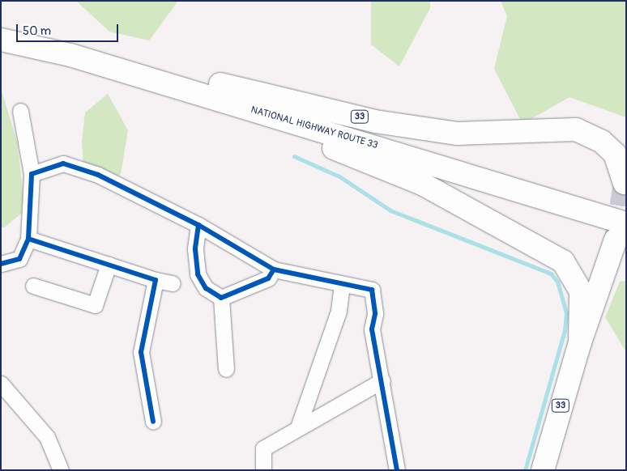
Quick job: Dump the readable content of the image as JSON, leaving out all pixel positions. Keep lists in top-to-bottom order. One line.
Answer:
{"streets":{"highway":["33","NATIONAL HIGHWAY ROUTE 33"]},"crossings":[["33","NATIONAL HIGHWAY ROUTE 33"]],"scale_bar":"50 m"}
